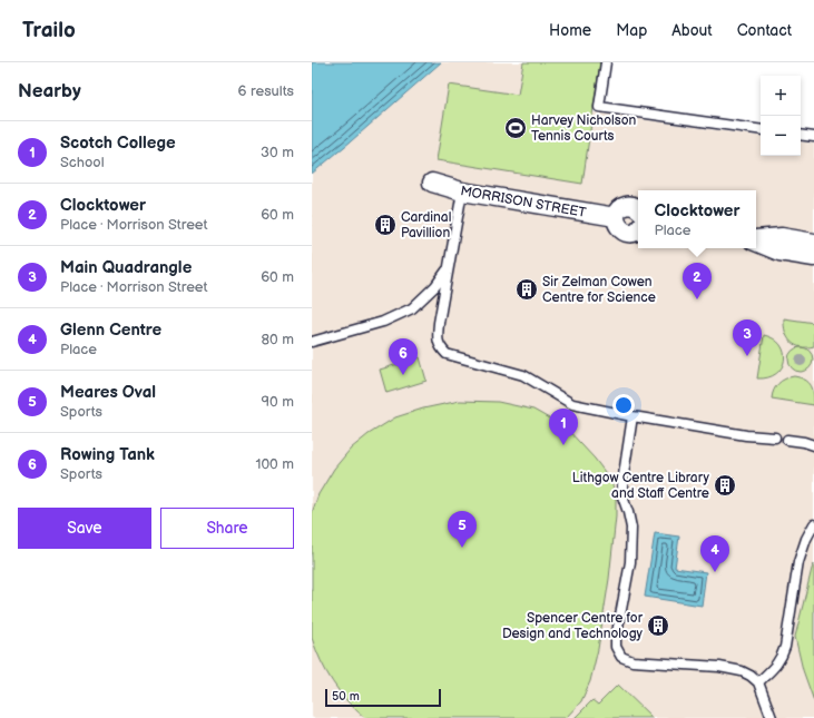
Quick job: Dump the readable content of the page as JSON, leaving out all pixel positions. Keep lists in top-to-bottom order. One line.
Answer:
{"streets":{"street":["MORRISON STREET"]},"places":{"sports":["Harvey Nicholson Tennis Courts"],"building":["Cardinal Pavillion","Sir Zelman Cowen Centre for Science","Lithgow Centre Library and Staff Centre","Spencer Centre for Design and Technology"]},"scale_bar":"50 m","page":{"header":"Trailo","nav":["Home","Map","About","Contact"],"heading":["Nearby","6 results"],"map_buttons":["+","−"],"list":[{"mark":"1","name":"Scotch College","note":"School","value":"30 m"},{"mark":"2","name":"Clocktower","note":"Place · Morrison Street","value":"60 m"},{"mark":"3","name":"Main Quadrangle","note":"Place · Morrison Street","value":"60 m"},{"mark":"4","name":"Glenn Centre","note":"Place","value":"80 m"},{"mark":"5","name":"Meares Oval","note":"Sports","value":"90 m"},{"mark":"6","name":"Rowing Tank","note":"Sports","value":"100 m"}],"popup":["Clocktower","Place"],"pins":["2","3","6","1","5","4"],"buttons":["Save","Share"],"scale":"50 m"}}
